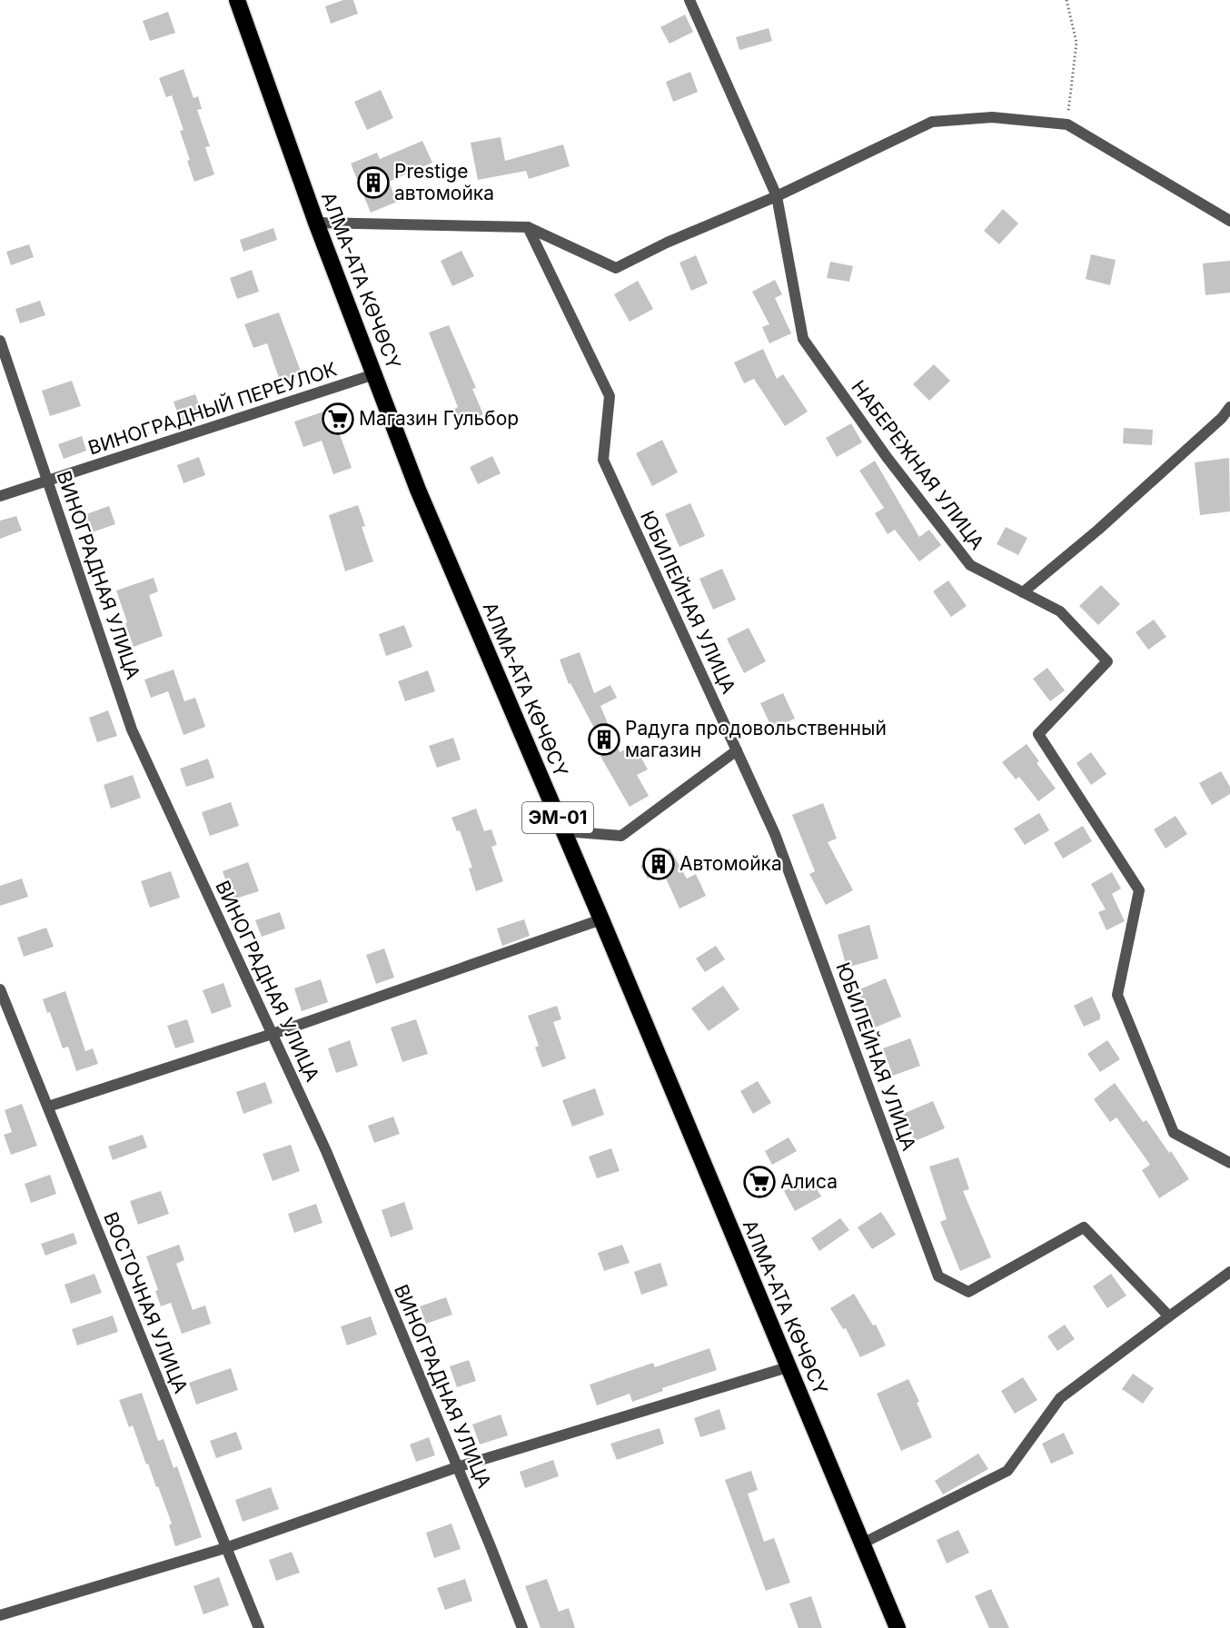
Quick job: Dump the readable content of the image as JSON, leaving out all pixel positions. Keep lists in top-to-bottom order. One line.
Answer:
{"streets":{"highway":["АЛМА-АТА КӨЧӨСҮ","ЭМ-01"],"street":["ВИНОГРАДНЫЙ ПЕРЕУЛОК","НАБЕРЕЖНАЯ УЛИЦА","ВИНОГРАДНАЯ УЛИЦА","ЮБИЛЕЙНАЯ УЛИЦА","ВОСТОЧНАЯ УЛИЦА"]},"crossings":[["АЛМА-АТА КӨЧӨСҮ","ВИНОГРАДНЫЙ ПЕРЕУЛОК"],["ВИНОГРАДНЫЙ ПЕРЕУЛОК","ВИНОГРАДНАЯ УЛИЦА"]],"places":{"building":["Prestige автомойка","Радуга продовольственный магазин","Автомойка"],"supermarket":["Магазин Гульбор","Алиса"]}}
